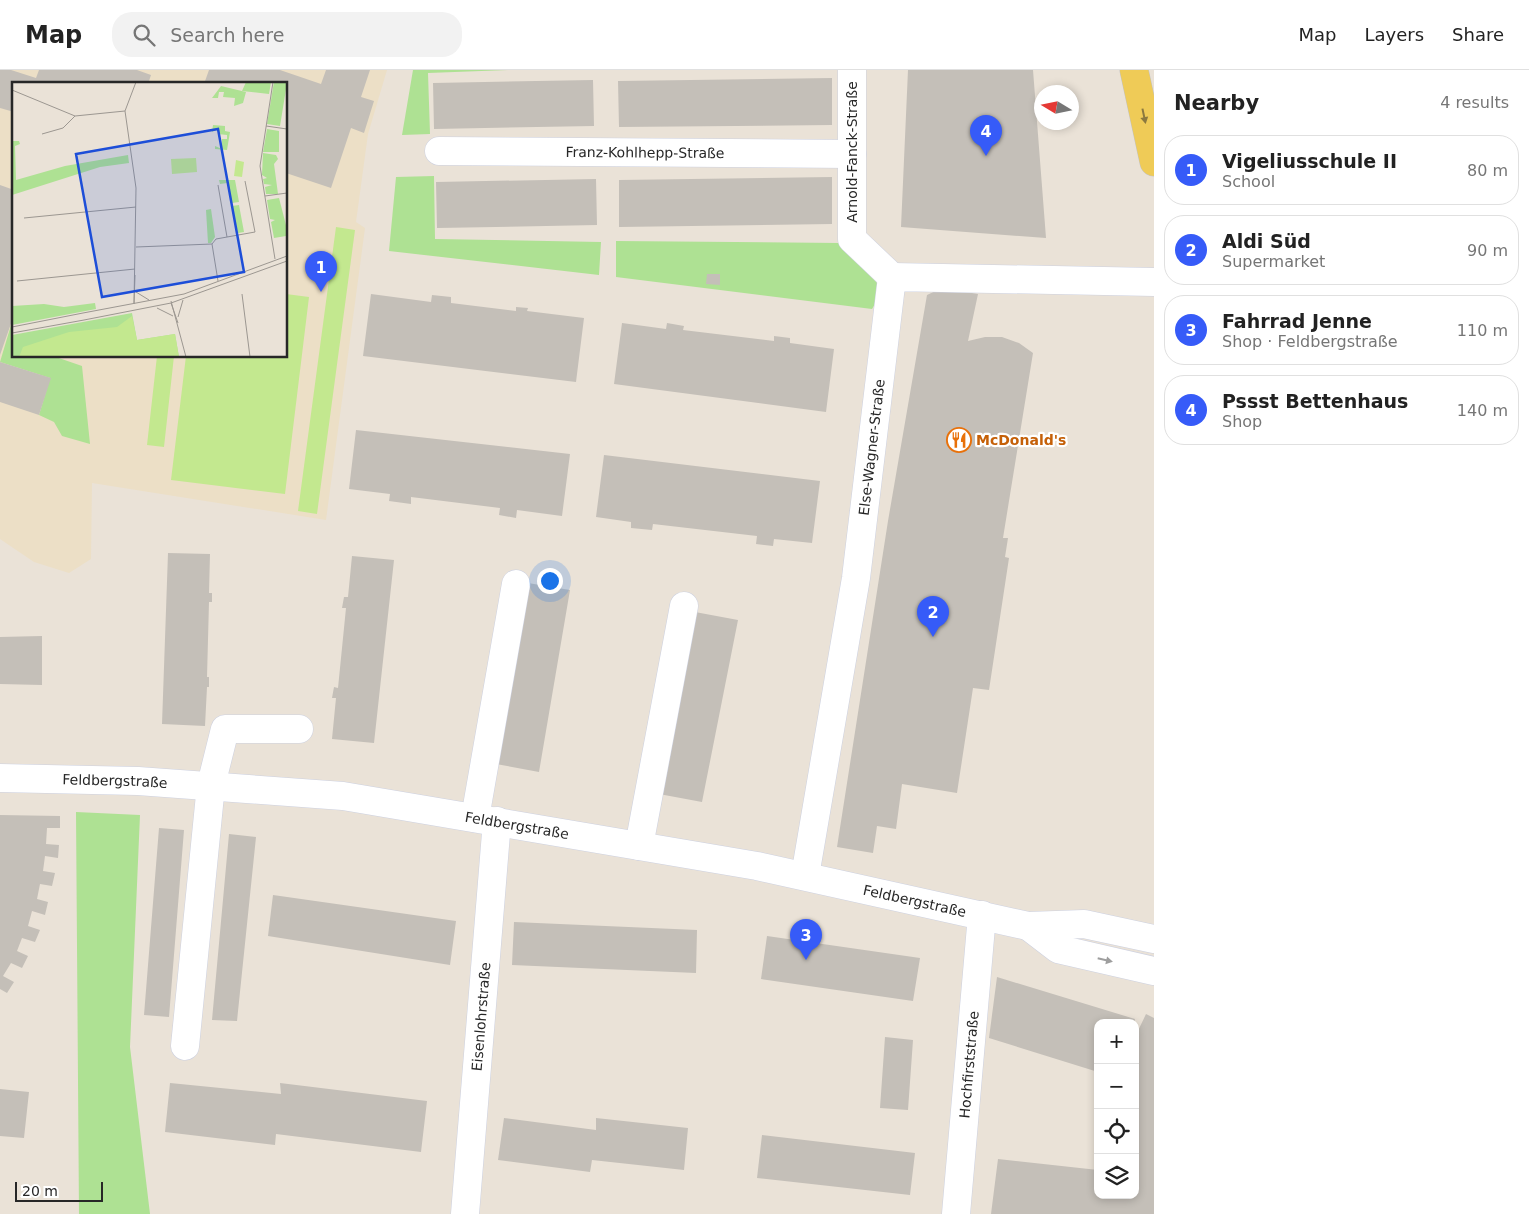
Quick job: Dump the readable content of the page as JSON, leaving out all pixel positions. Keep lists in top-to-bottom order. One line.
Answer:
{"streets":{"street":["Arnold-Fanck-Straße","Franz-Kohlhepp-Straße","Else-Wagner-Straße","Feldbergstraße","Eisenlohrstraße","Hochfirststraße"]},"crossings":[["Arnold-Fanck-Straße","Franz-Kohlhepp-Straße"],["Arnold-Fanck-Straße","Else-Wagner-Straße"],["Else-Wagner-Straße","Feldbergstraße"],["Feldbergstraße","Eisenlohrstraße"],["Feldbergstraße","Hochfirststraße"]],"places":{"restaurant":["McDonald's"]},"scale_bar":"20 m","north":"left","page":{"header":"Map","search":"Search here","nav":["Map","Layers","Share"],"heading":["Nearby","4 results"],"pins":["4","1","2","3"],"list":[{"mark":"1","name":"Vigeliusschule II","note":"School","value":"80 m"},{"mark":"2","name":"Aldi Süd","note":"Supermarket","value":"90 m"},{"mark":"3","name":"Fahrrad Jenne","note":"Shop · Feldbergstraße","value":"110 m"},{"mark":"4","name":"Pssst Bettenhaus","note":"Shop","value":"140 m"}],"map_buttons":["+","−"],"scale":"20 m"}}
